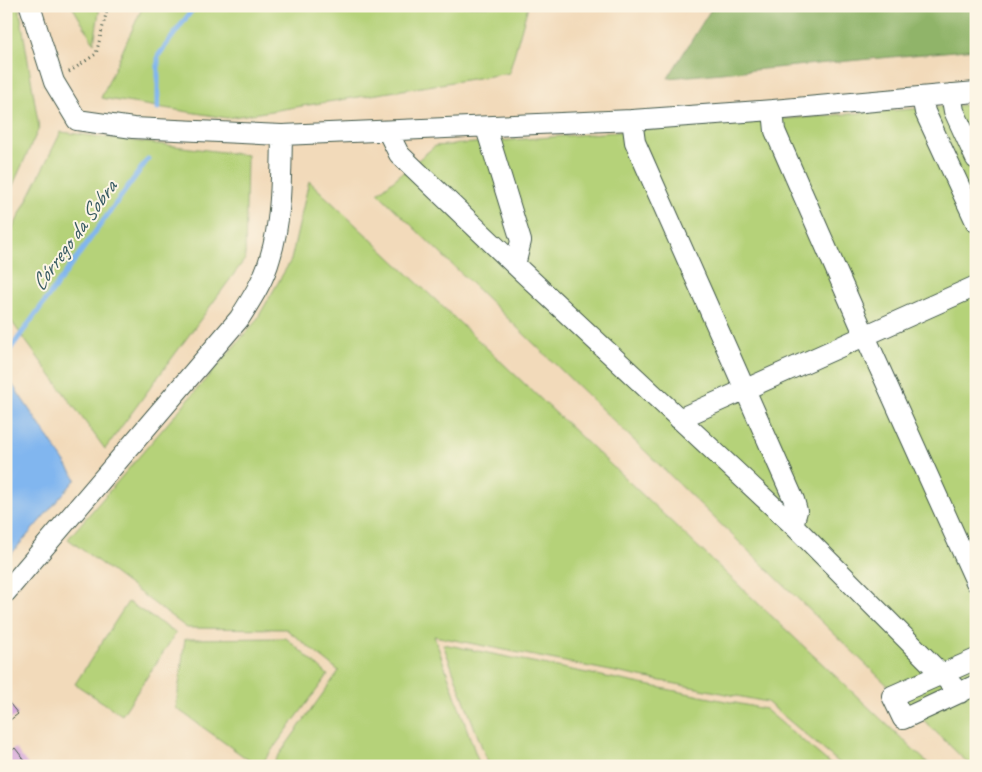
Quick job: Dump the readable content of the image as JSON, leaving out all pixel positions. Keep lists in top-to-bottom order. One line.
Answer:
{"water":["Córrego da Sobra"]}
